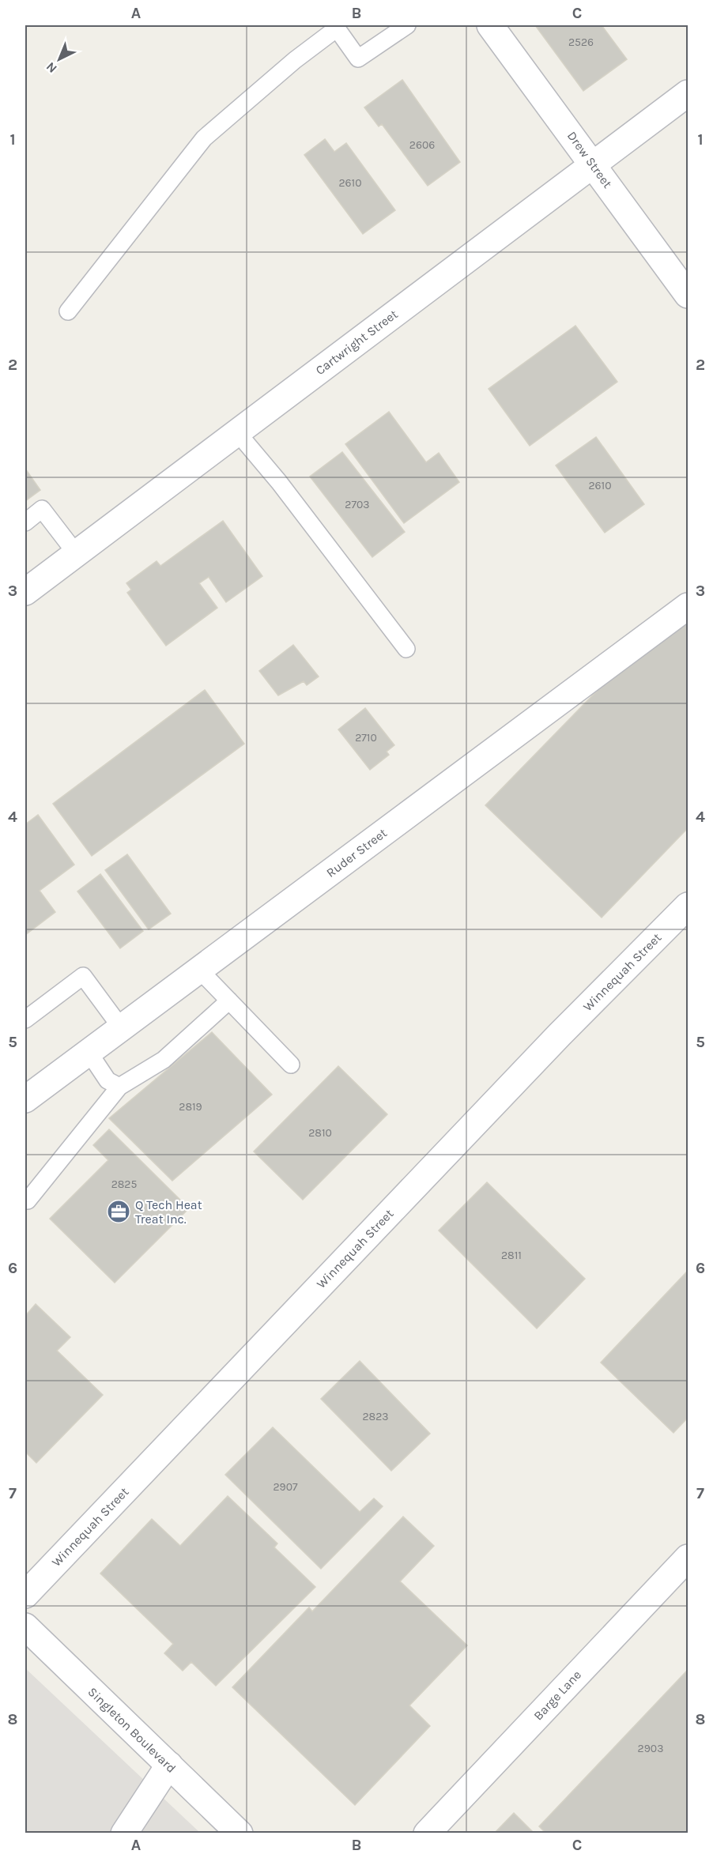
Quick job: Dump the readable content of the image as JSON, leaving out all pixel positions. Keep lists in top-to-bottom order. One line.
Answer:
{"streets":{"street":["Drew Street","Cartwright Street","Ruder Street","Winnequah Street","Barge Lane","Singleton Boulevard"]},"crossings":[["Drew Street","Cartwright Street"]],"places":{"office":["Q Tech Heat Treat Inc."]},"house_numbers":["2526","2606","2610","2610","2703","2710","2819","2810","2825","2811","2823","2907","2903"],"north":"bottom left","grid":{"columns":["A","B","C"],"rows":["1","2","3","4","5","6","7","8"]}}
